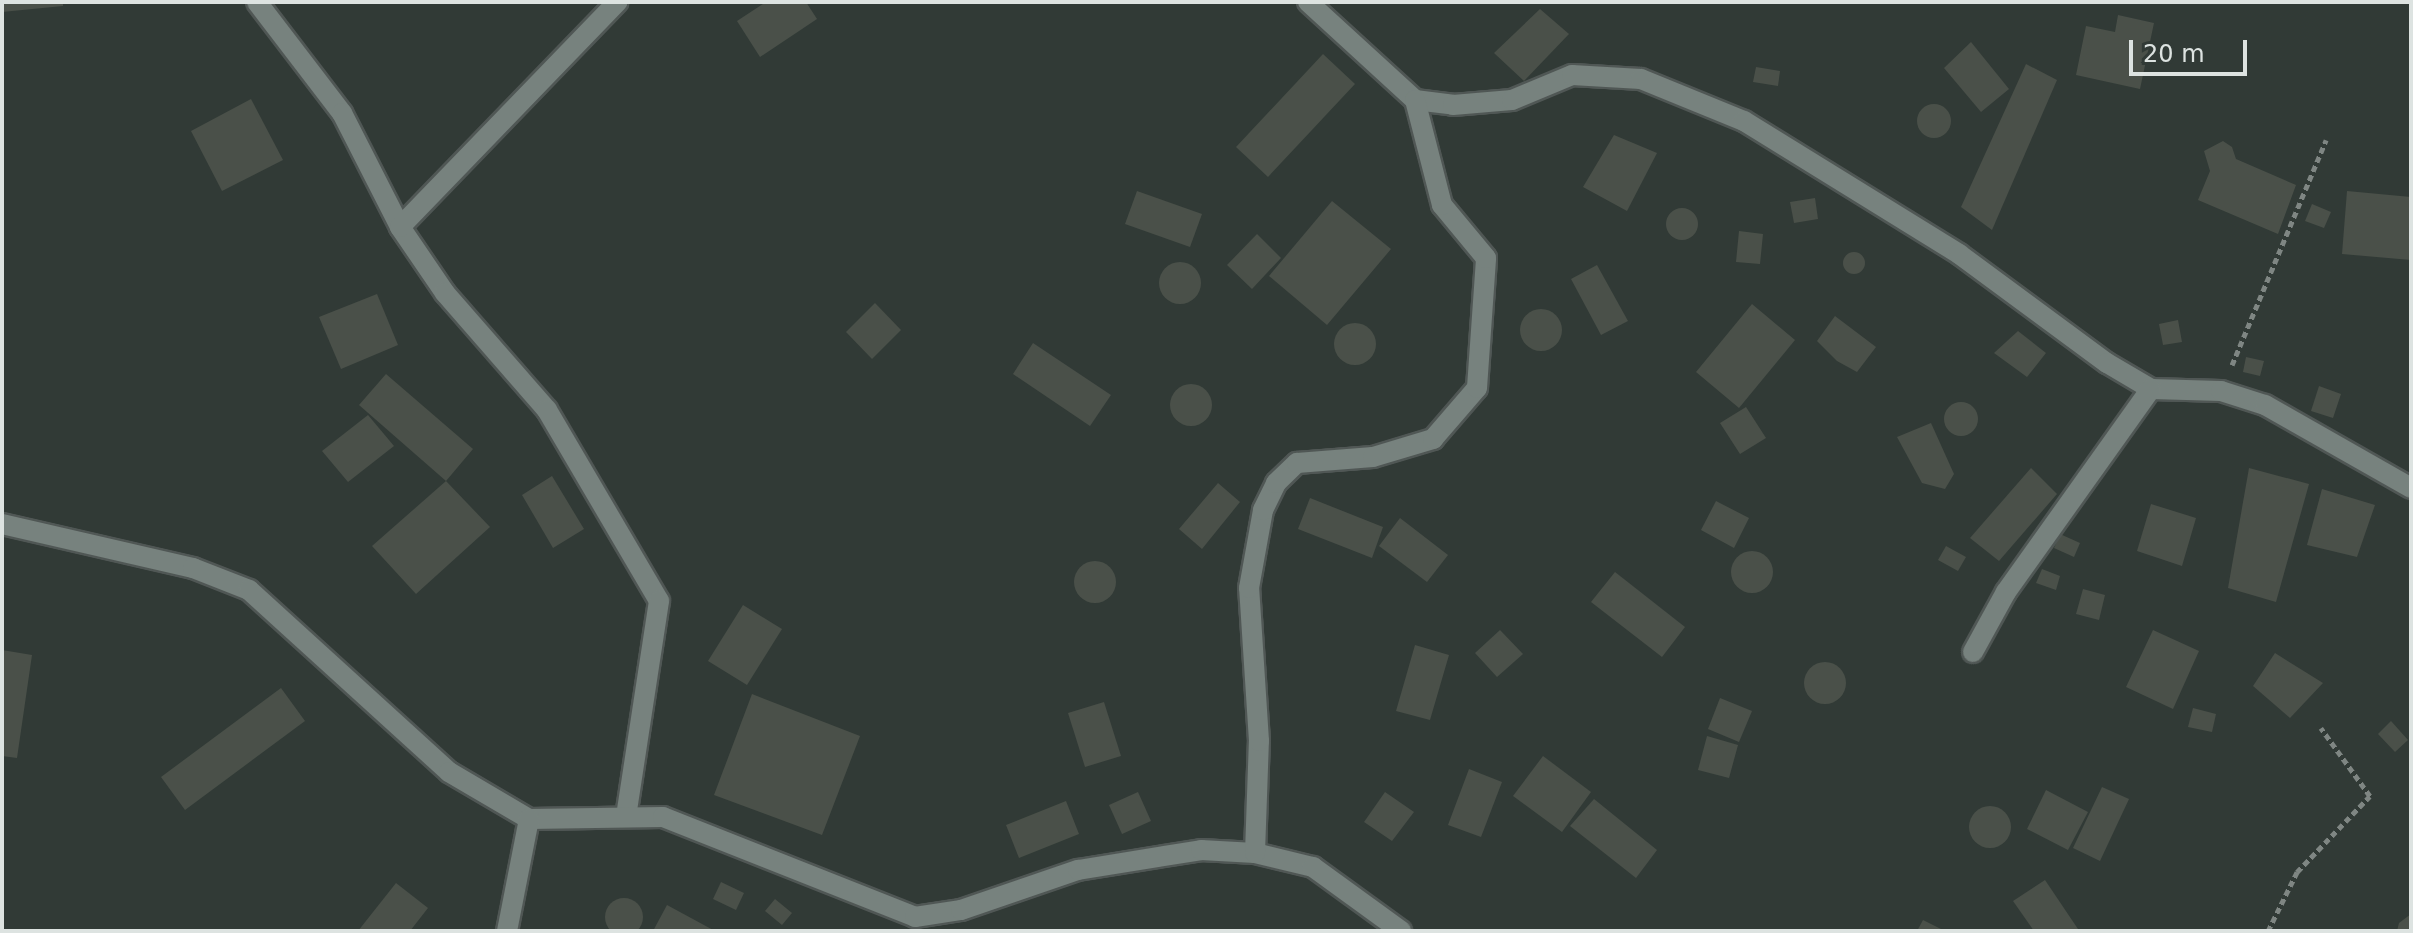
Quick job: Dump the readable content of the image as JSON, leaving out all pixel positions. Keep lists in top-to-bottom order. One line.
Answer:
{"scale_bar":"20 m"}
